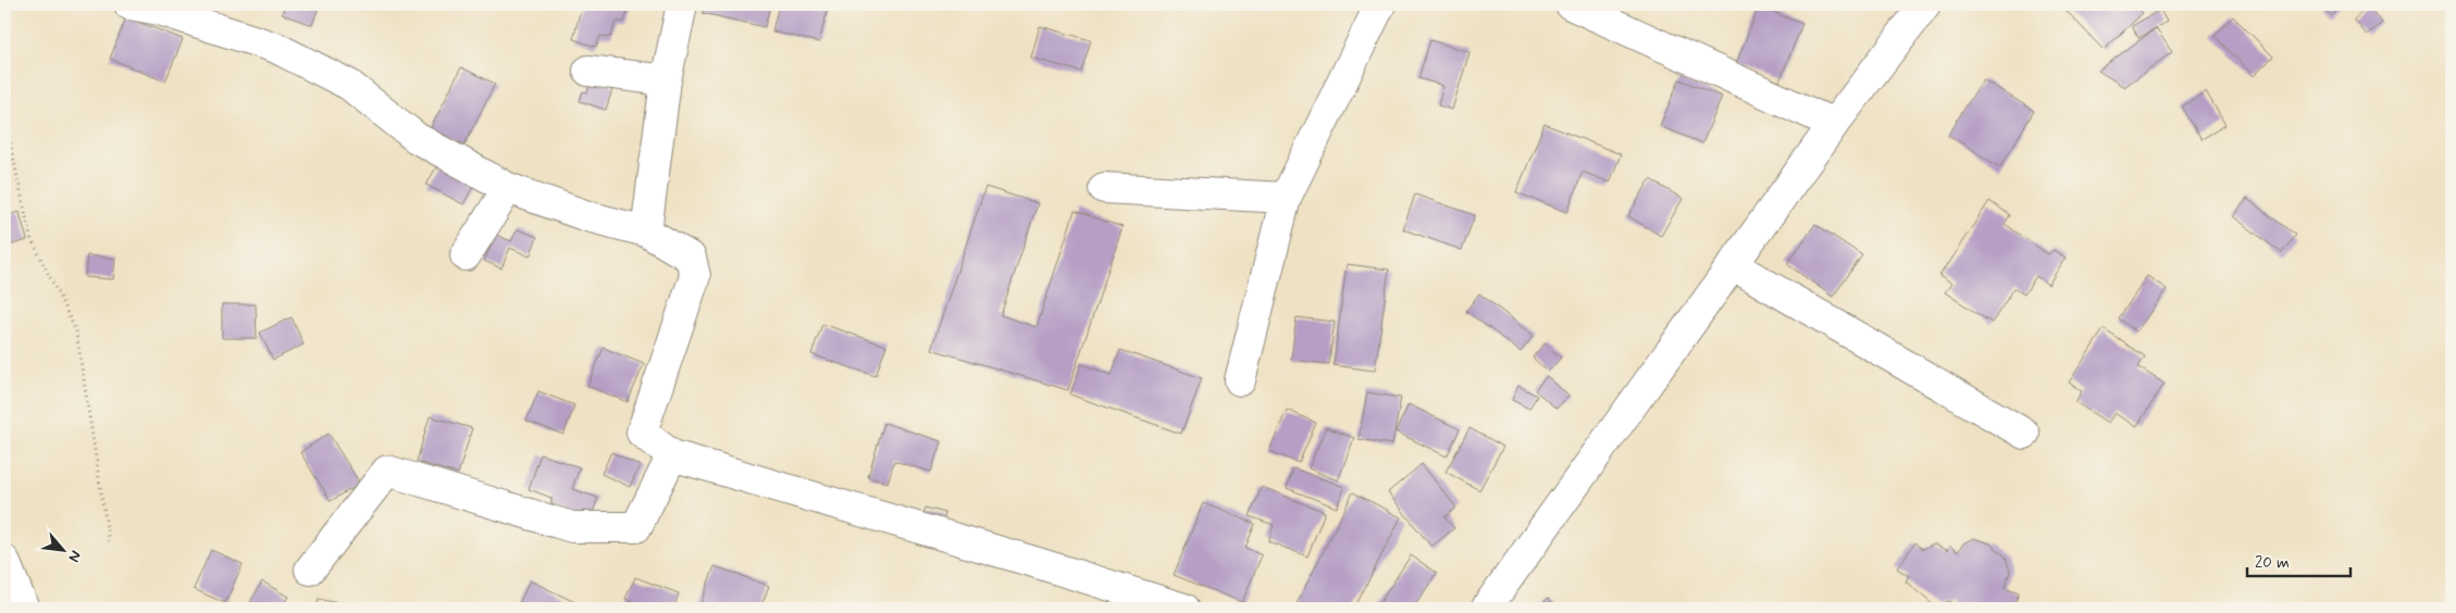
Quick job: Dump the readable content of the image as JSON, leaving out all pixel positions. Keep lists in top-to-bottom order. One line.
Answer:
{"scale_bar":"20 m","north":"bottom right"}
